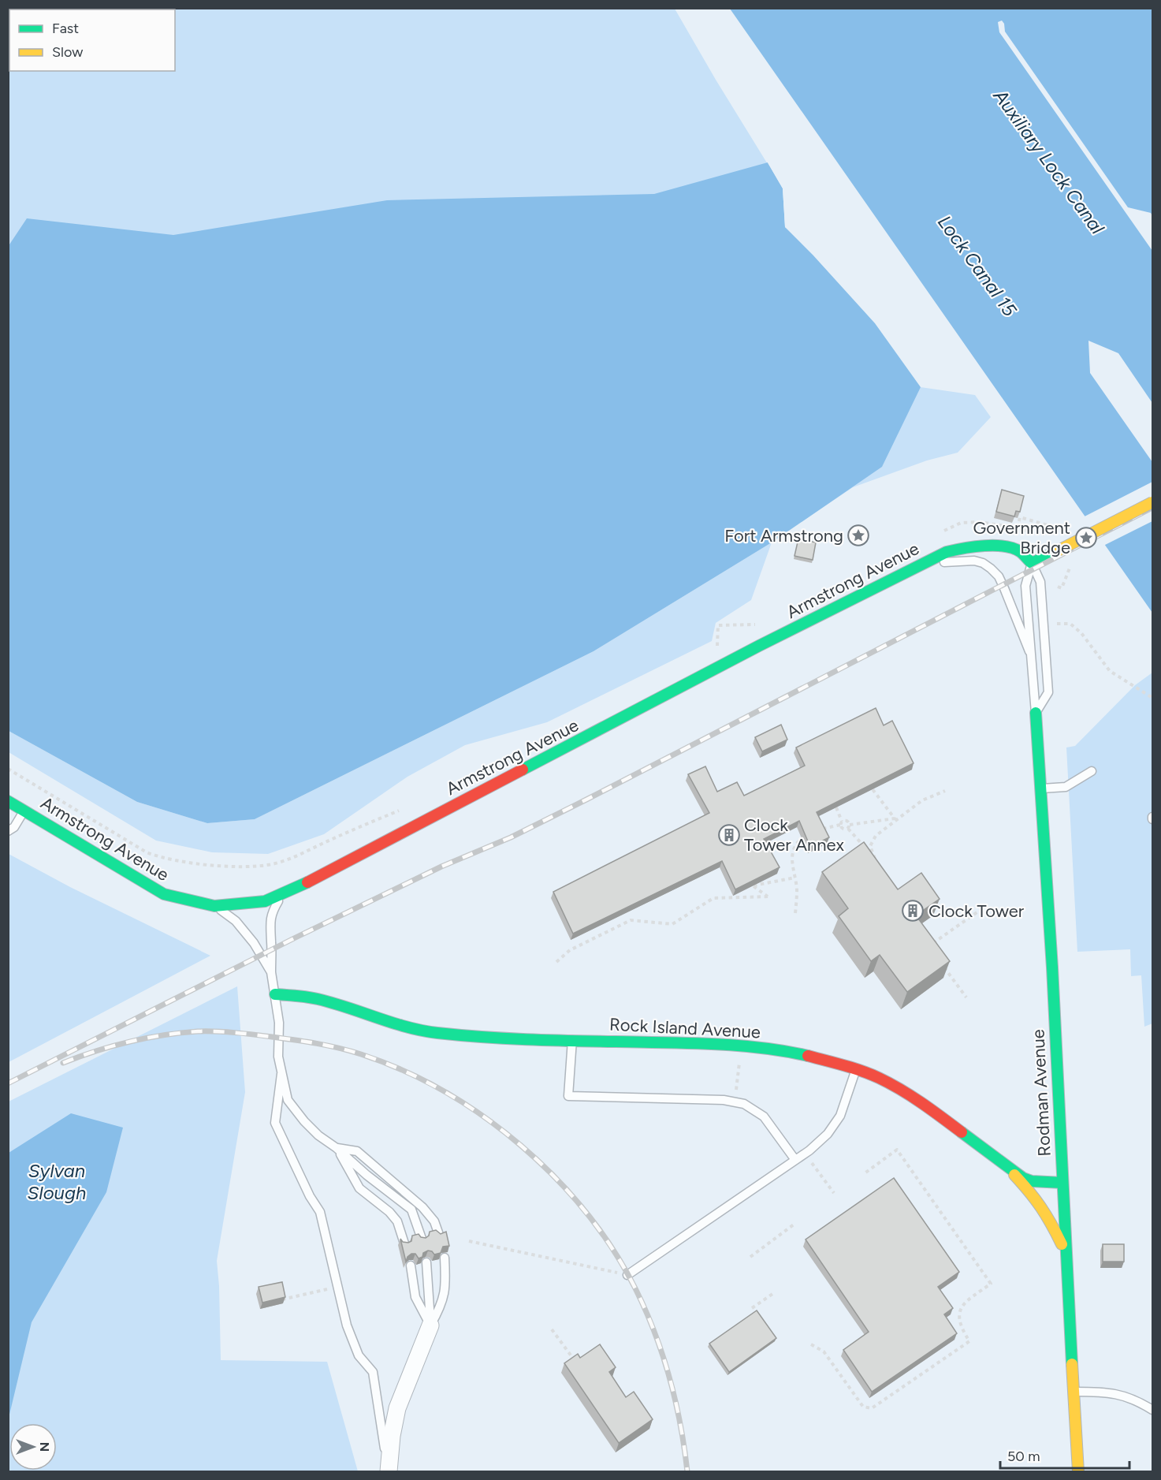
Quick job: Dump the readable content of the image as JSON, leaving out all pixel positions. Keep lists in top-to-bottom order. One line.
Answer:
{"streets":{"street":["Armstrong Avenue","Rock Island Avenue","Rodman Avenue"]},"crossings":[["Armstrong Avenue","Rodman Avenue"],["Rock Island Avenue","Rodman Avenue"]],"water":["Auxiliary Lock Canal","Lock Canal 15","Sylvan Slough"],"places":{"place":["Fort Armstrong","Government Bridge"],"building":["Clock Tower Annex","Clock Tower"]},"legend":["Fast","Slow"],"scale_bar":"50 m","north":"right"}
